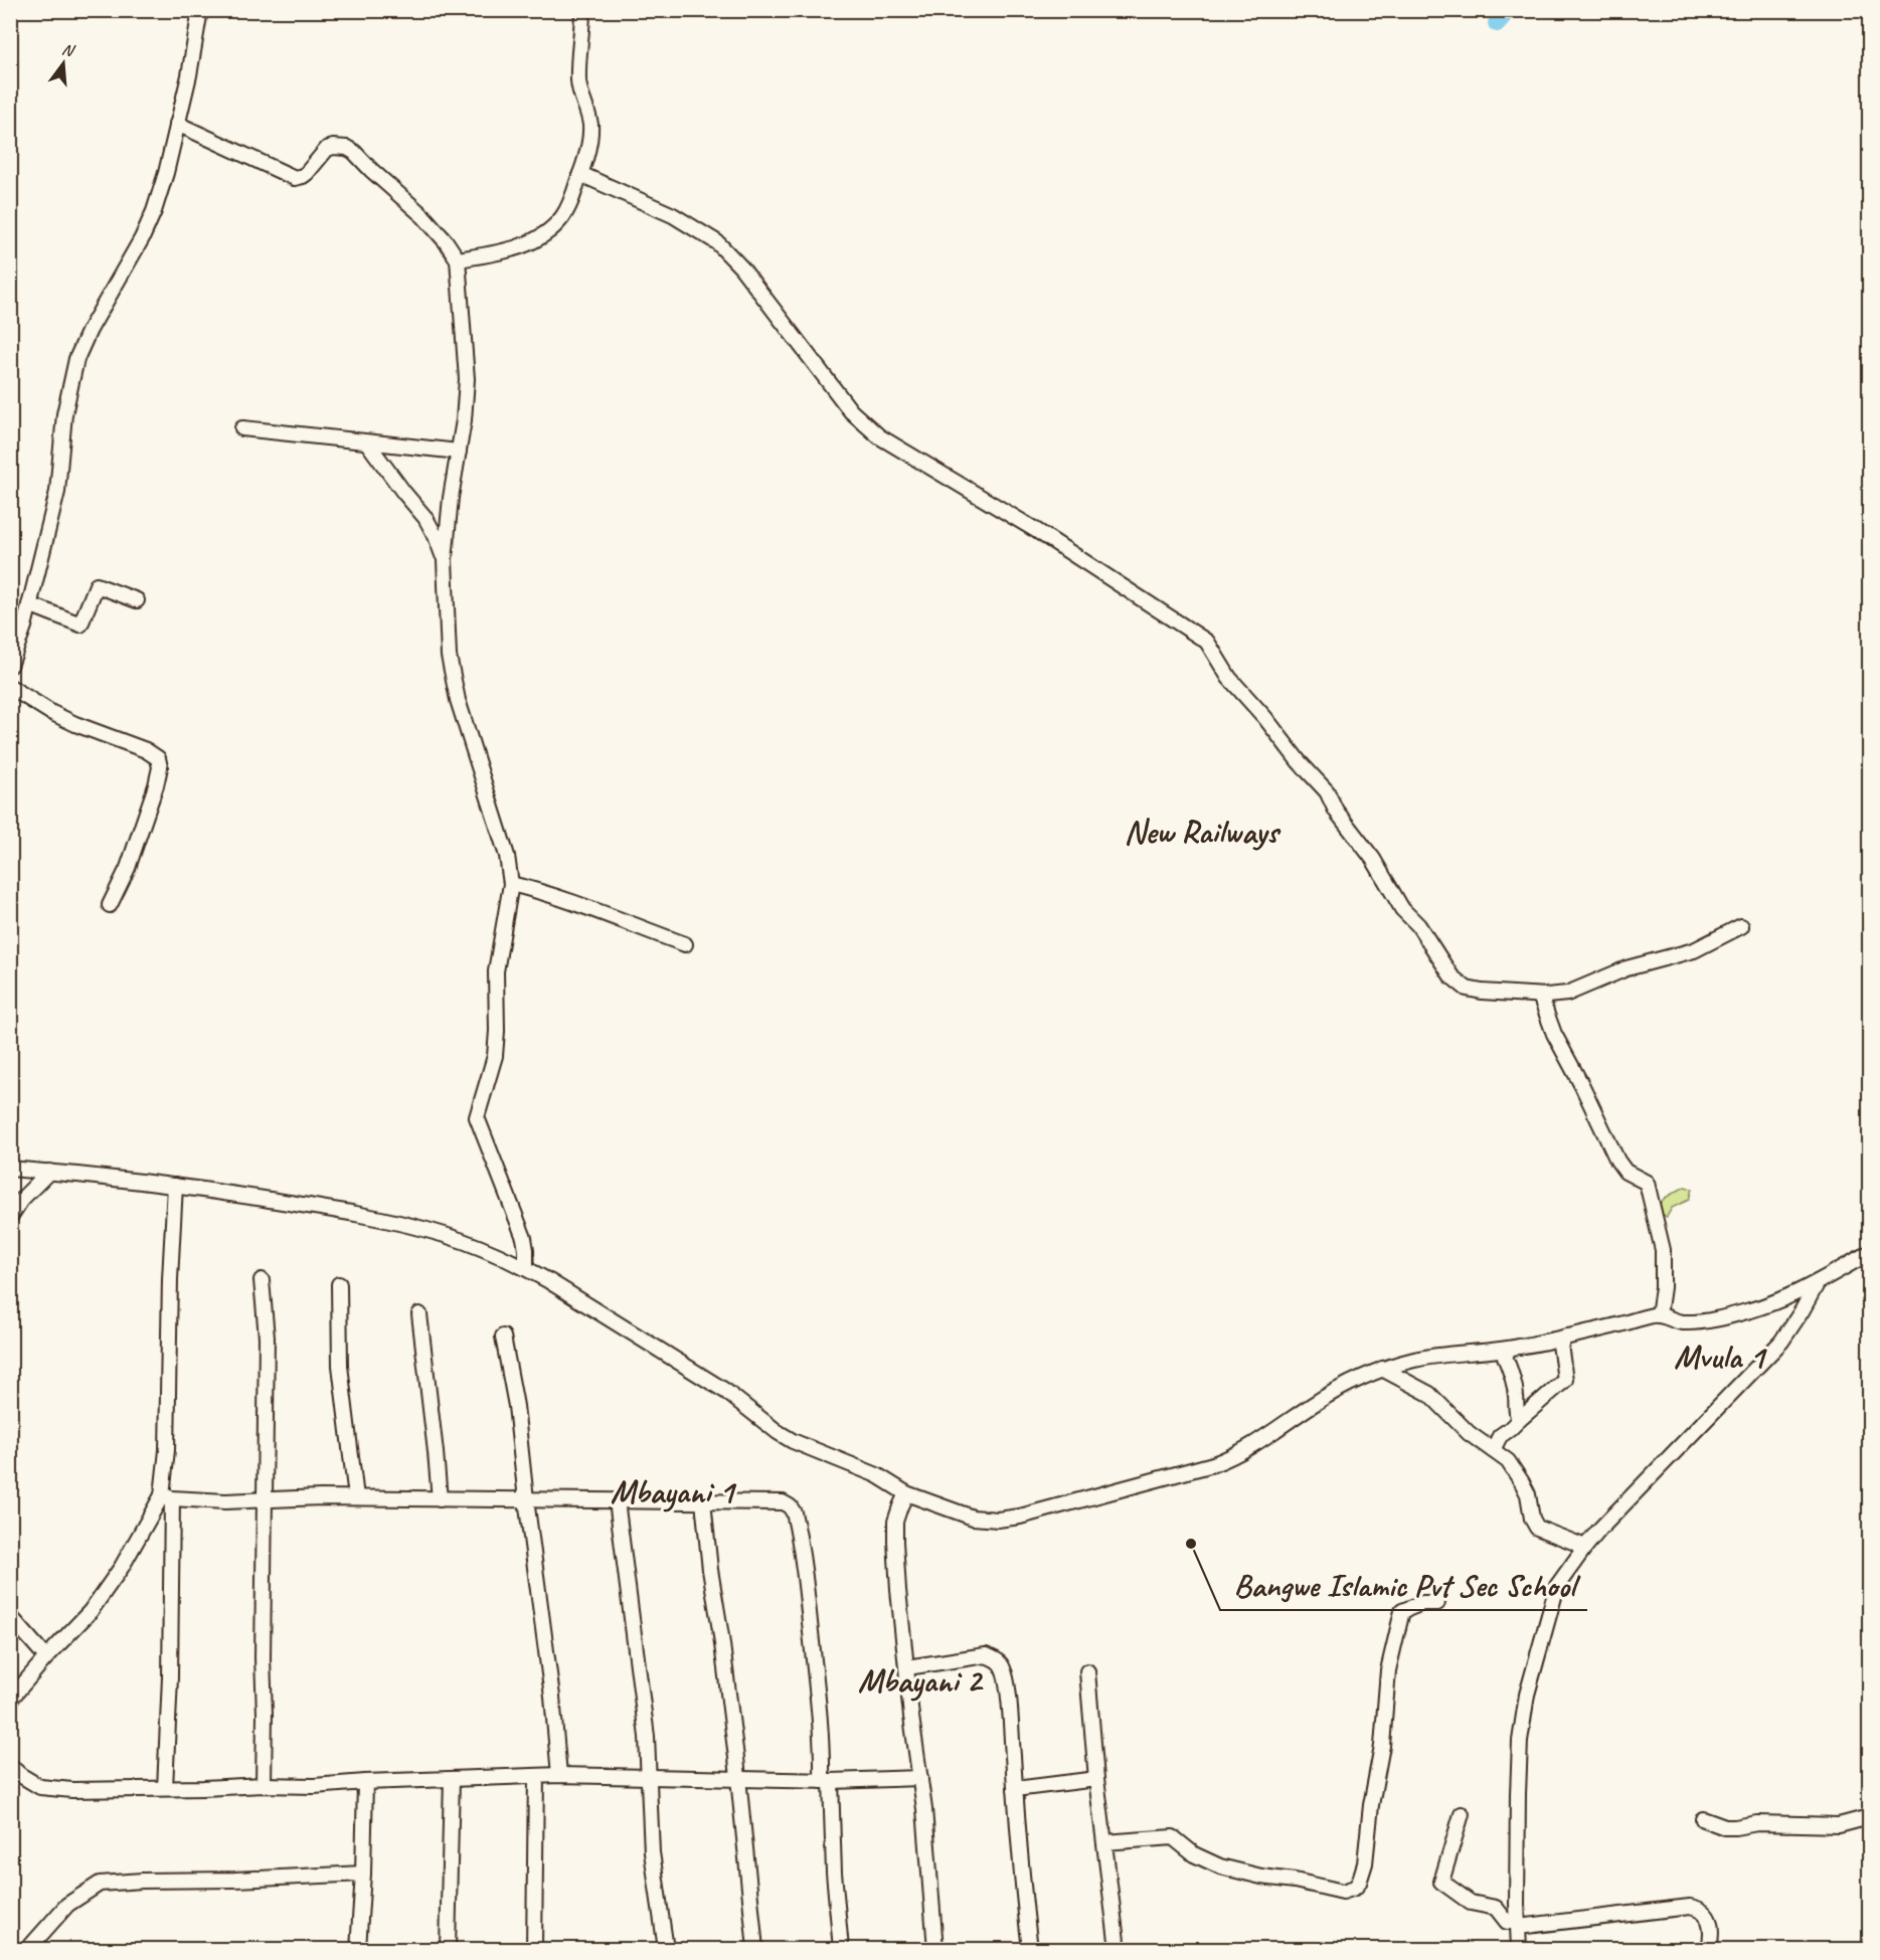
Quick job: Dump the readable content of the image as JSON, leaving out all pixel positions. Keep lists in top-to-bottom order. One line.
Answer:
{"districts":["New Railways","Mvula 1","Mbayani 1","Mbayani 2"],"places":["Bangwe Islamic Pvt Sec School"],"north":"top"}
